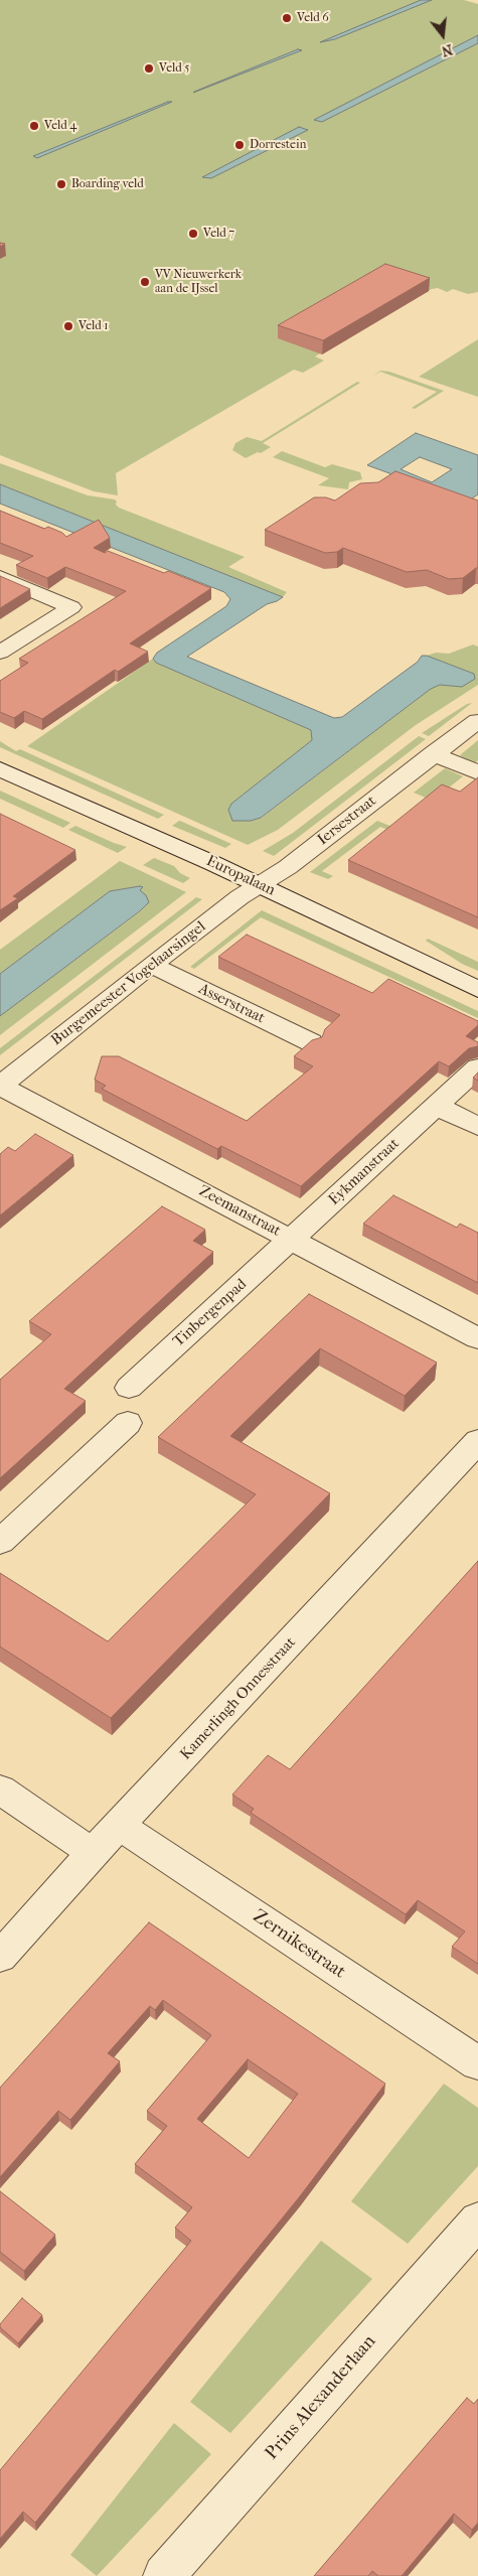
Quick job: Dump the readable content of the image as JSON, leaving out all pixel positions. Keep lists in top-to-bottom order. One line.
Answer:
{"streets":{"street":["Iersestraat","Europalaan","Burgemeester Vogelaarsingel","Asserstraat","Eykmanstraat","Zeemanstraat","Tinbergenpad","Kamerlingh Onnesstraat","Zernikestraat","Prins Alexanderlaan"]},"crossings":[["Iersestraat","Europalaan"],["Iersestraat","Burgemeester Vogelaarsingel"],["Europalaan","Burgemeester Vogelaarsingel"],["Burgemeester Vogelaarsingel","Asserstraat"],["Burgemeester Vogelaarsingel","Zeemanstraat"],["Eykmanstraat","Zeemanstraat"],["Eykmanstraat","Tinbergenpad"],["Zeemanstraat","Tinbergenpad"],["Kamerlingh Onnesstraat","Zernikestraat"]],"places":["Veld 6","Veld 5","Veld 4","Dorrestein","Boarding veld","Veld 7","VV Nieuwerkerk aan de IJssel","Veld 1"],"north":"bottom"}
